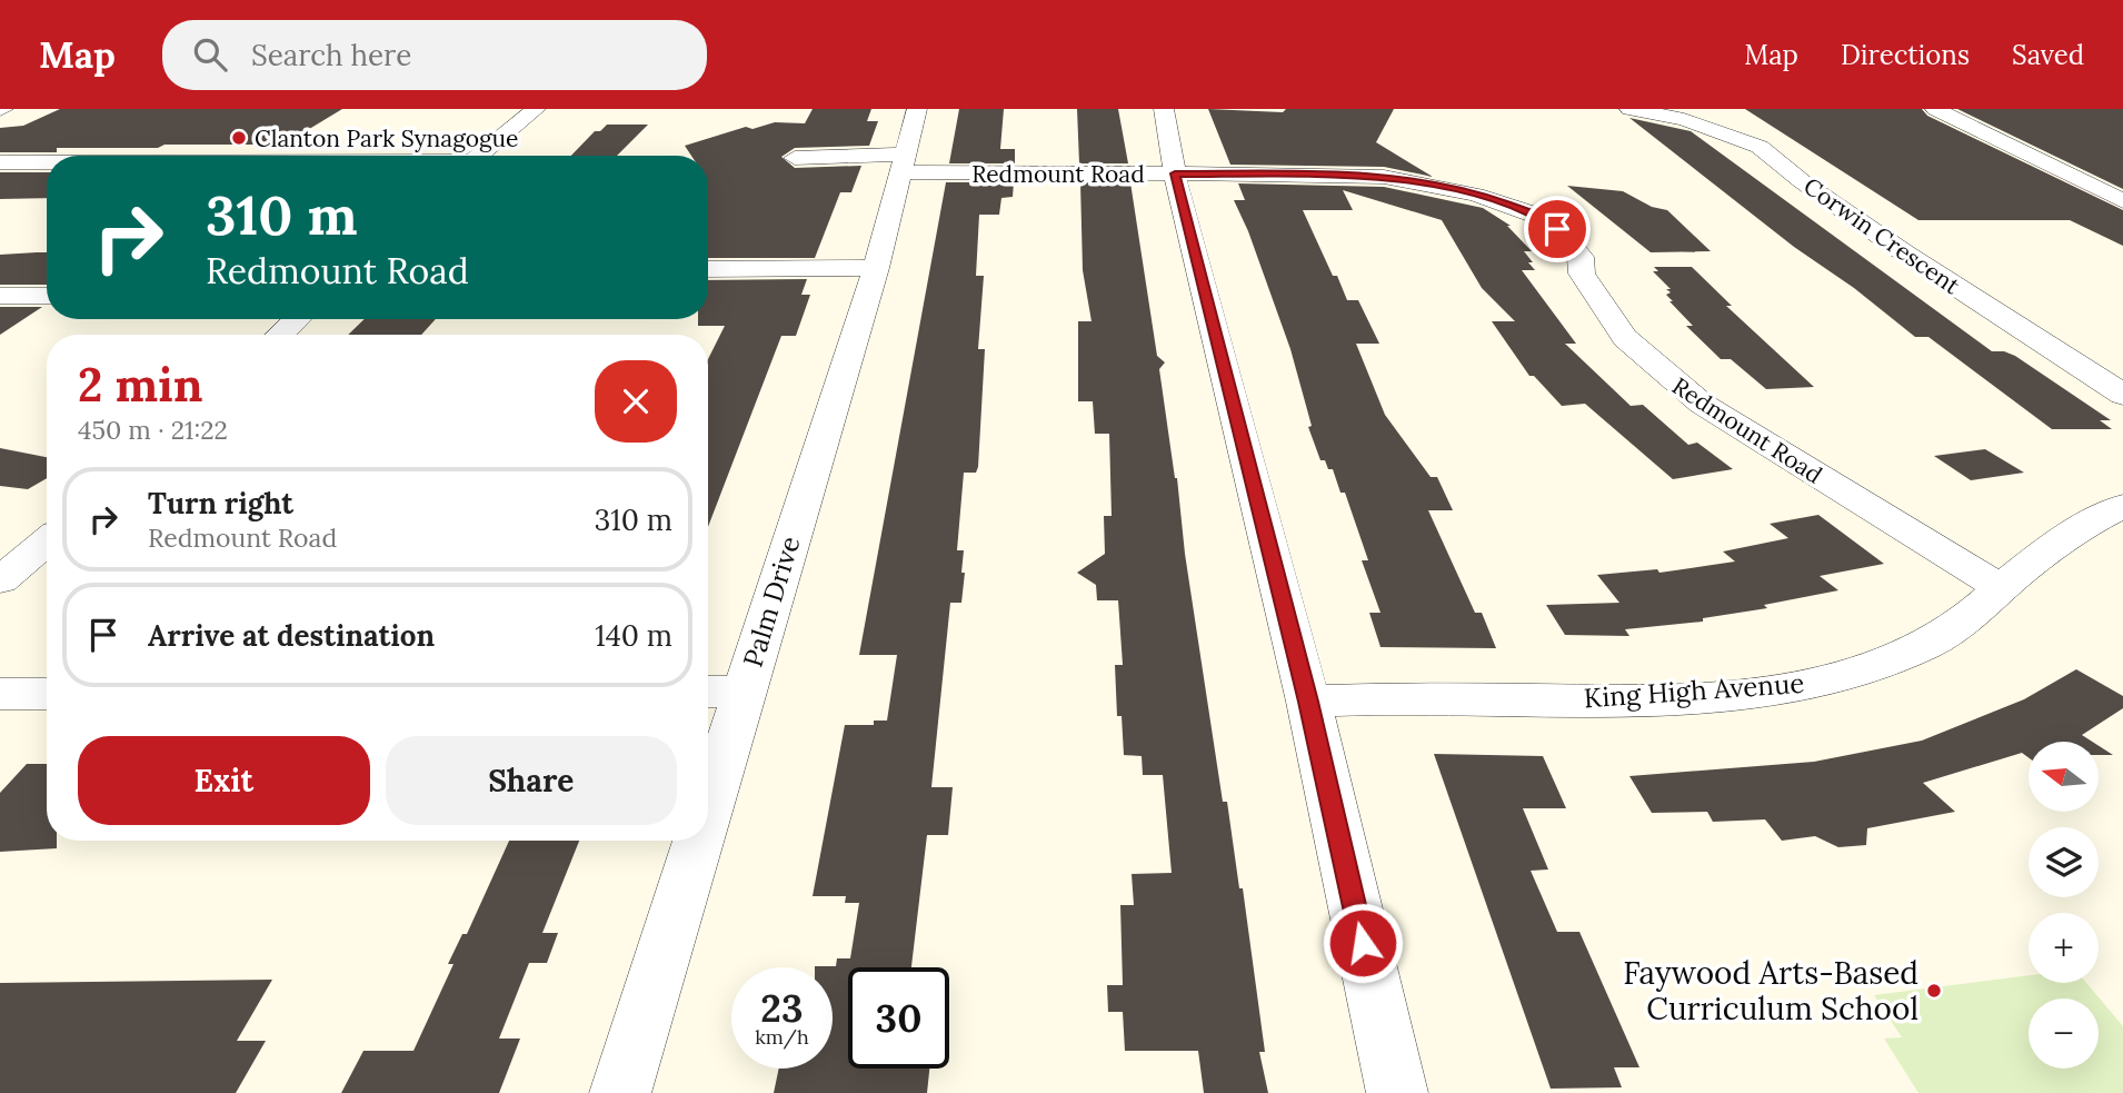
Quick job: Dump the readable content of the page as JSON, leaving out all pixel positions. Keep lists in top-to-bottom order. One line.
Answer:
{"streets":{"street":["Redmount Road","Corwin Crescent","Palm Drive","King High Avenue"]},"crossings":[["Redmount Road","Palm Drive"],["Redmount Road","King High Avenue"]],"places":["Clanton Park Synagogue","Faywood Arts-Based Curriculum School"],"north":"left","page":{"header":"Map","search":"Search here","nav":["Map","Directions","Saved"],"turn":["310 m","Redmount Road"],"heading":["2 min","450 m · 21:22"],"list":[{"name":"Turn right","note":"Redmount Road","value":"310 m"},{"name":"Arrive at destination","value":"140 m"}],"buttons":["Exit","Share"],"map_buttons":["+","−"],"speed":"23 km/h","limit":"30"}}
